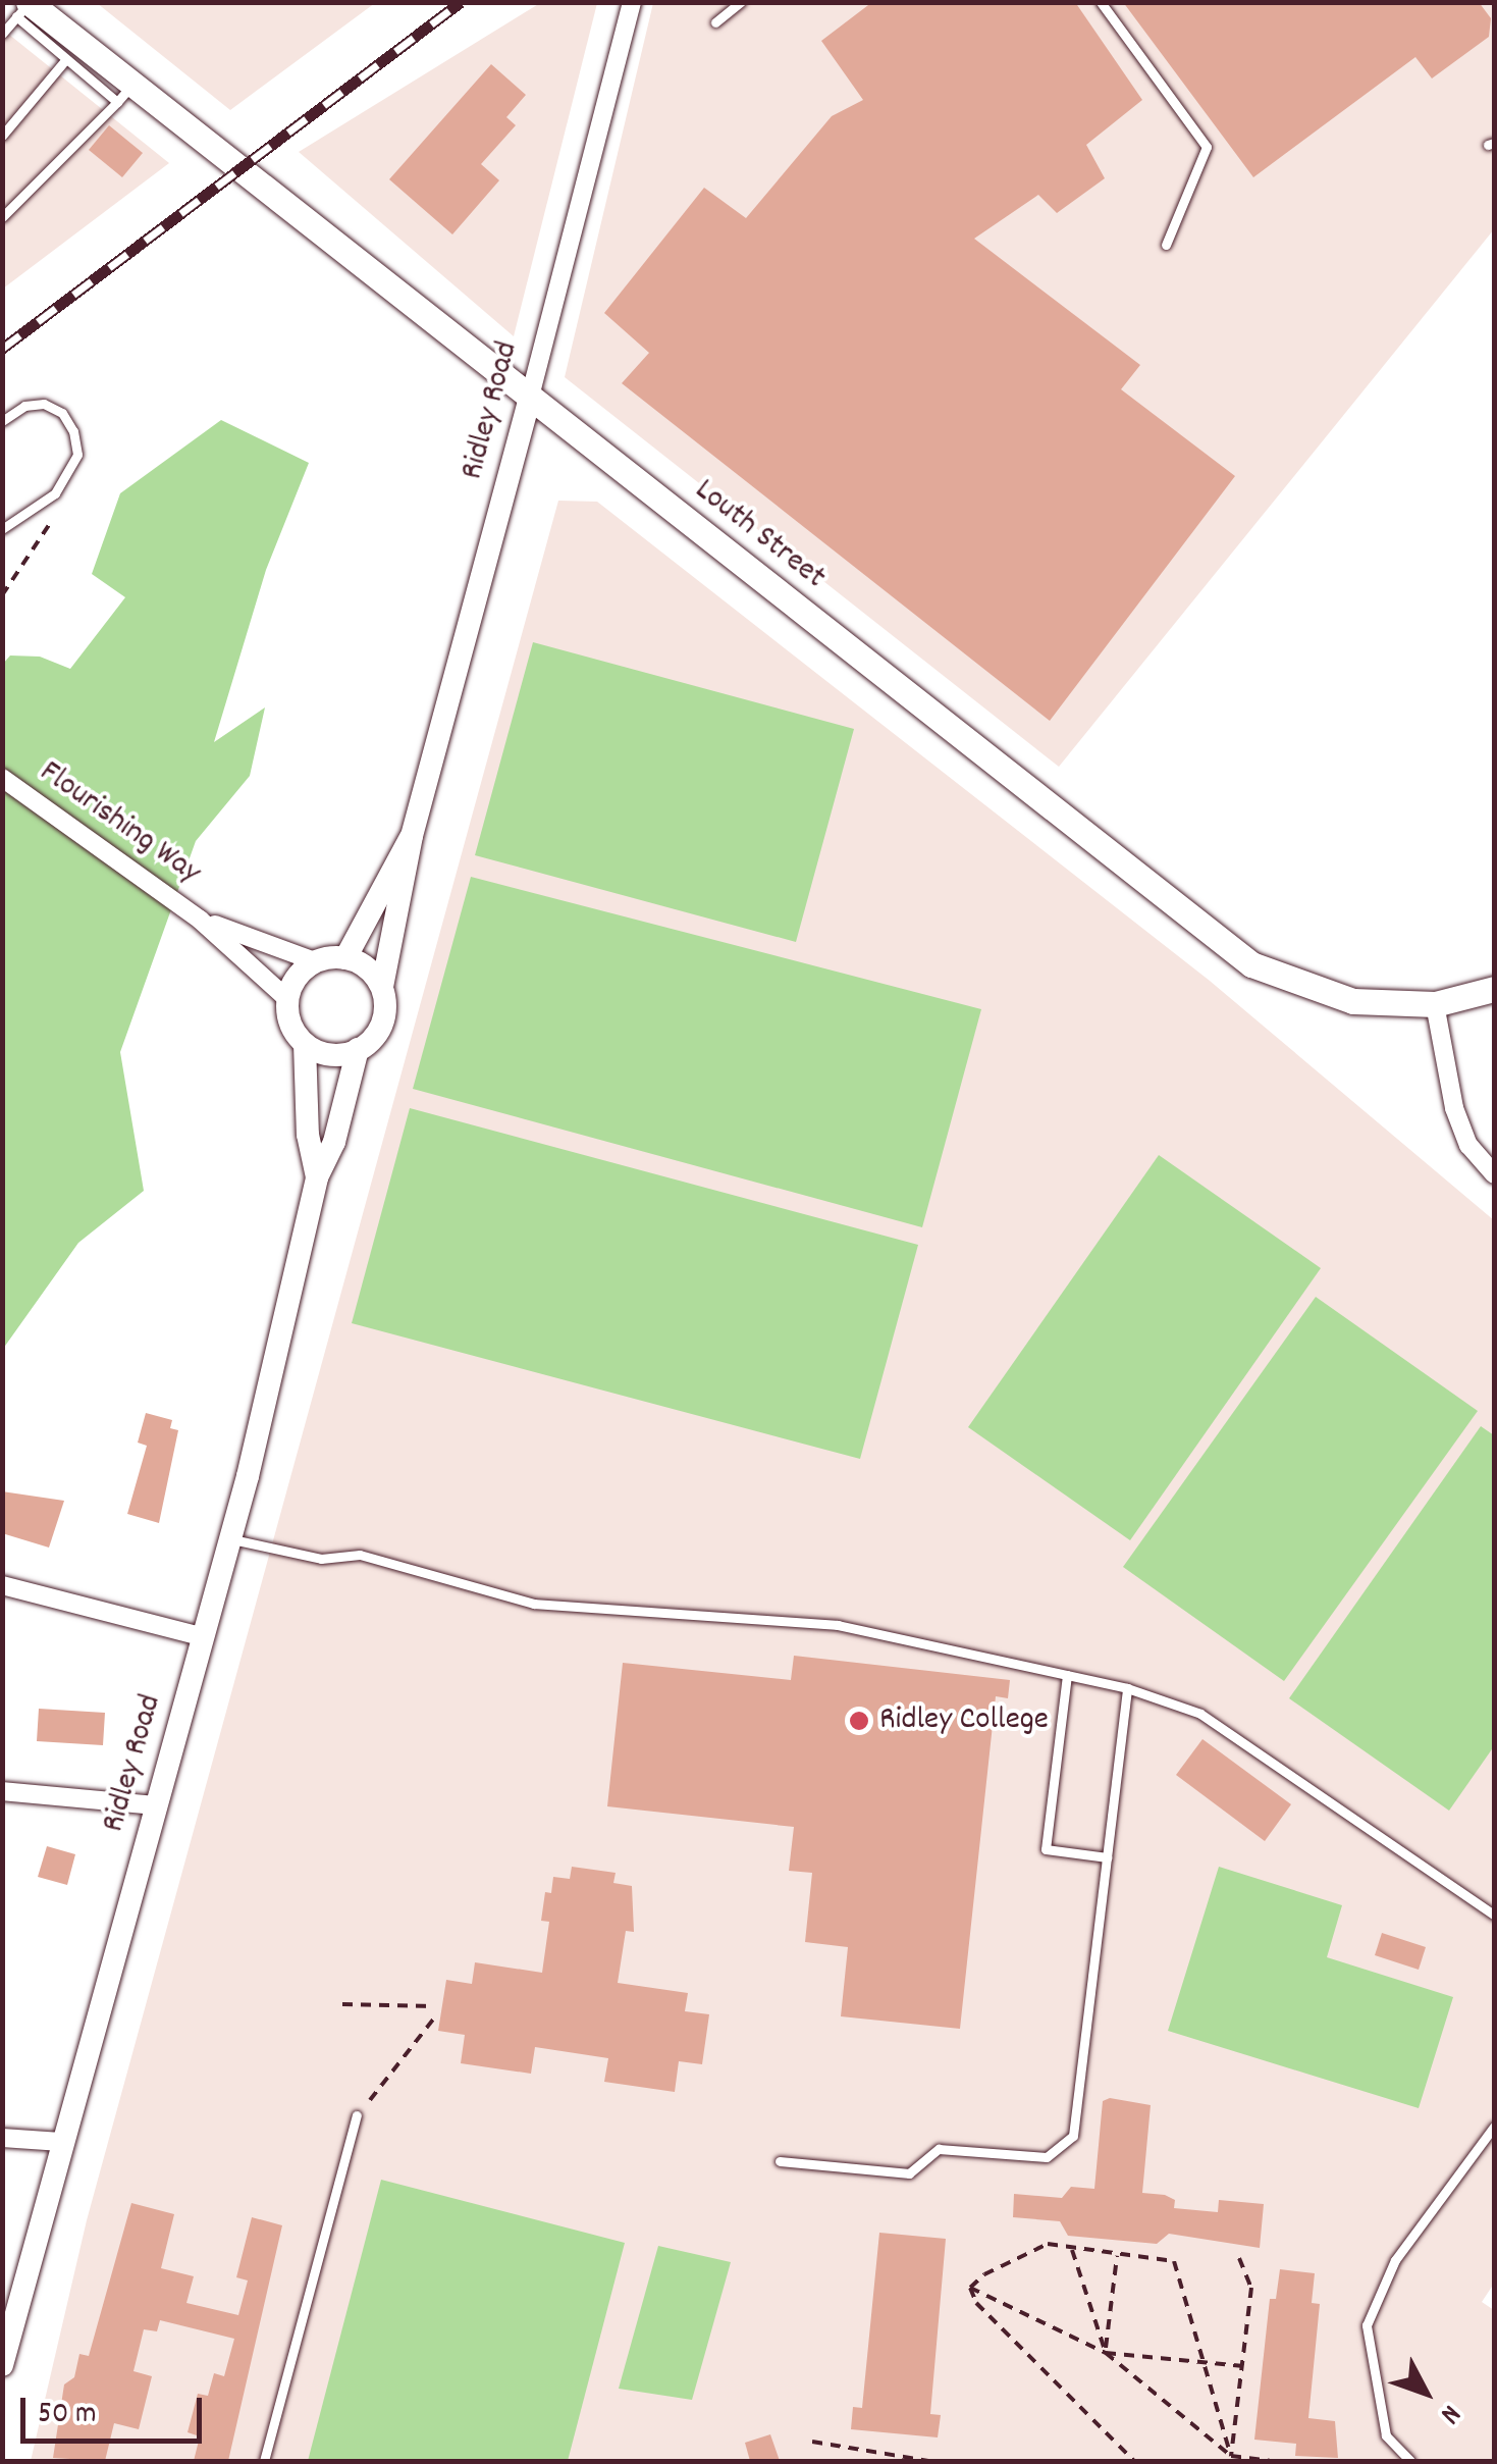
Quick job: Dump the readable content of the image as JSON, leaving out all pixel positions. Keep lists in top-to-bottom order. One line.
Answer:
{"streets":{"main road":["Louth Street"],"street":["Ridley Road","Flourishing Way"]},"crossings":[["Ridley Road","Louth Street"],["Ridley Road","Flourishing Way"]],"places":["Ridley College"],"scale_bar":"50 m","north":"bottom right"}
